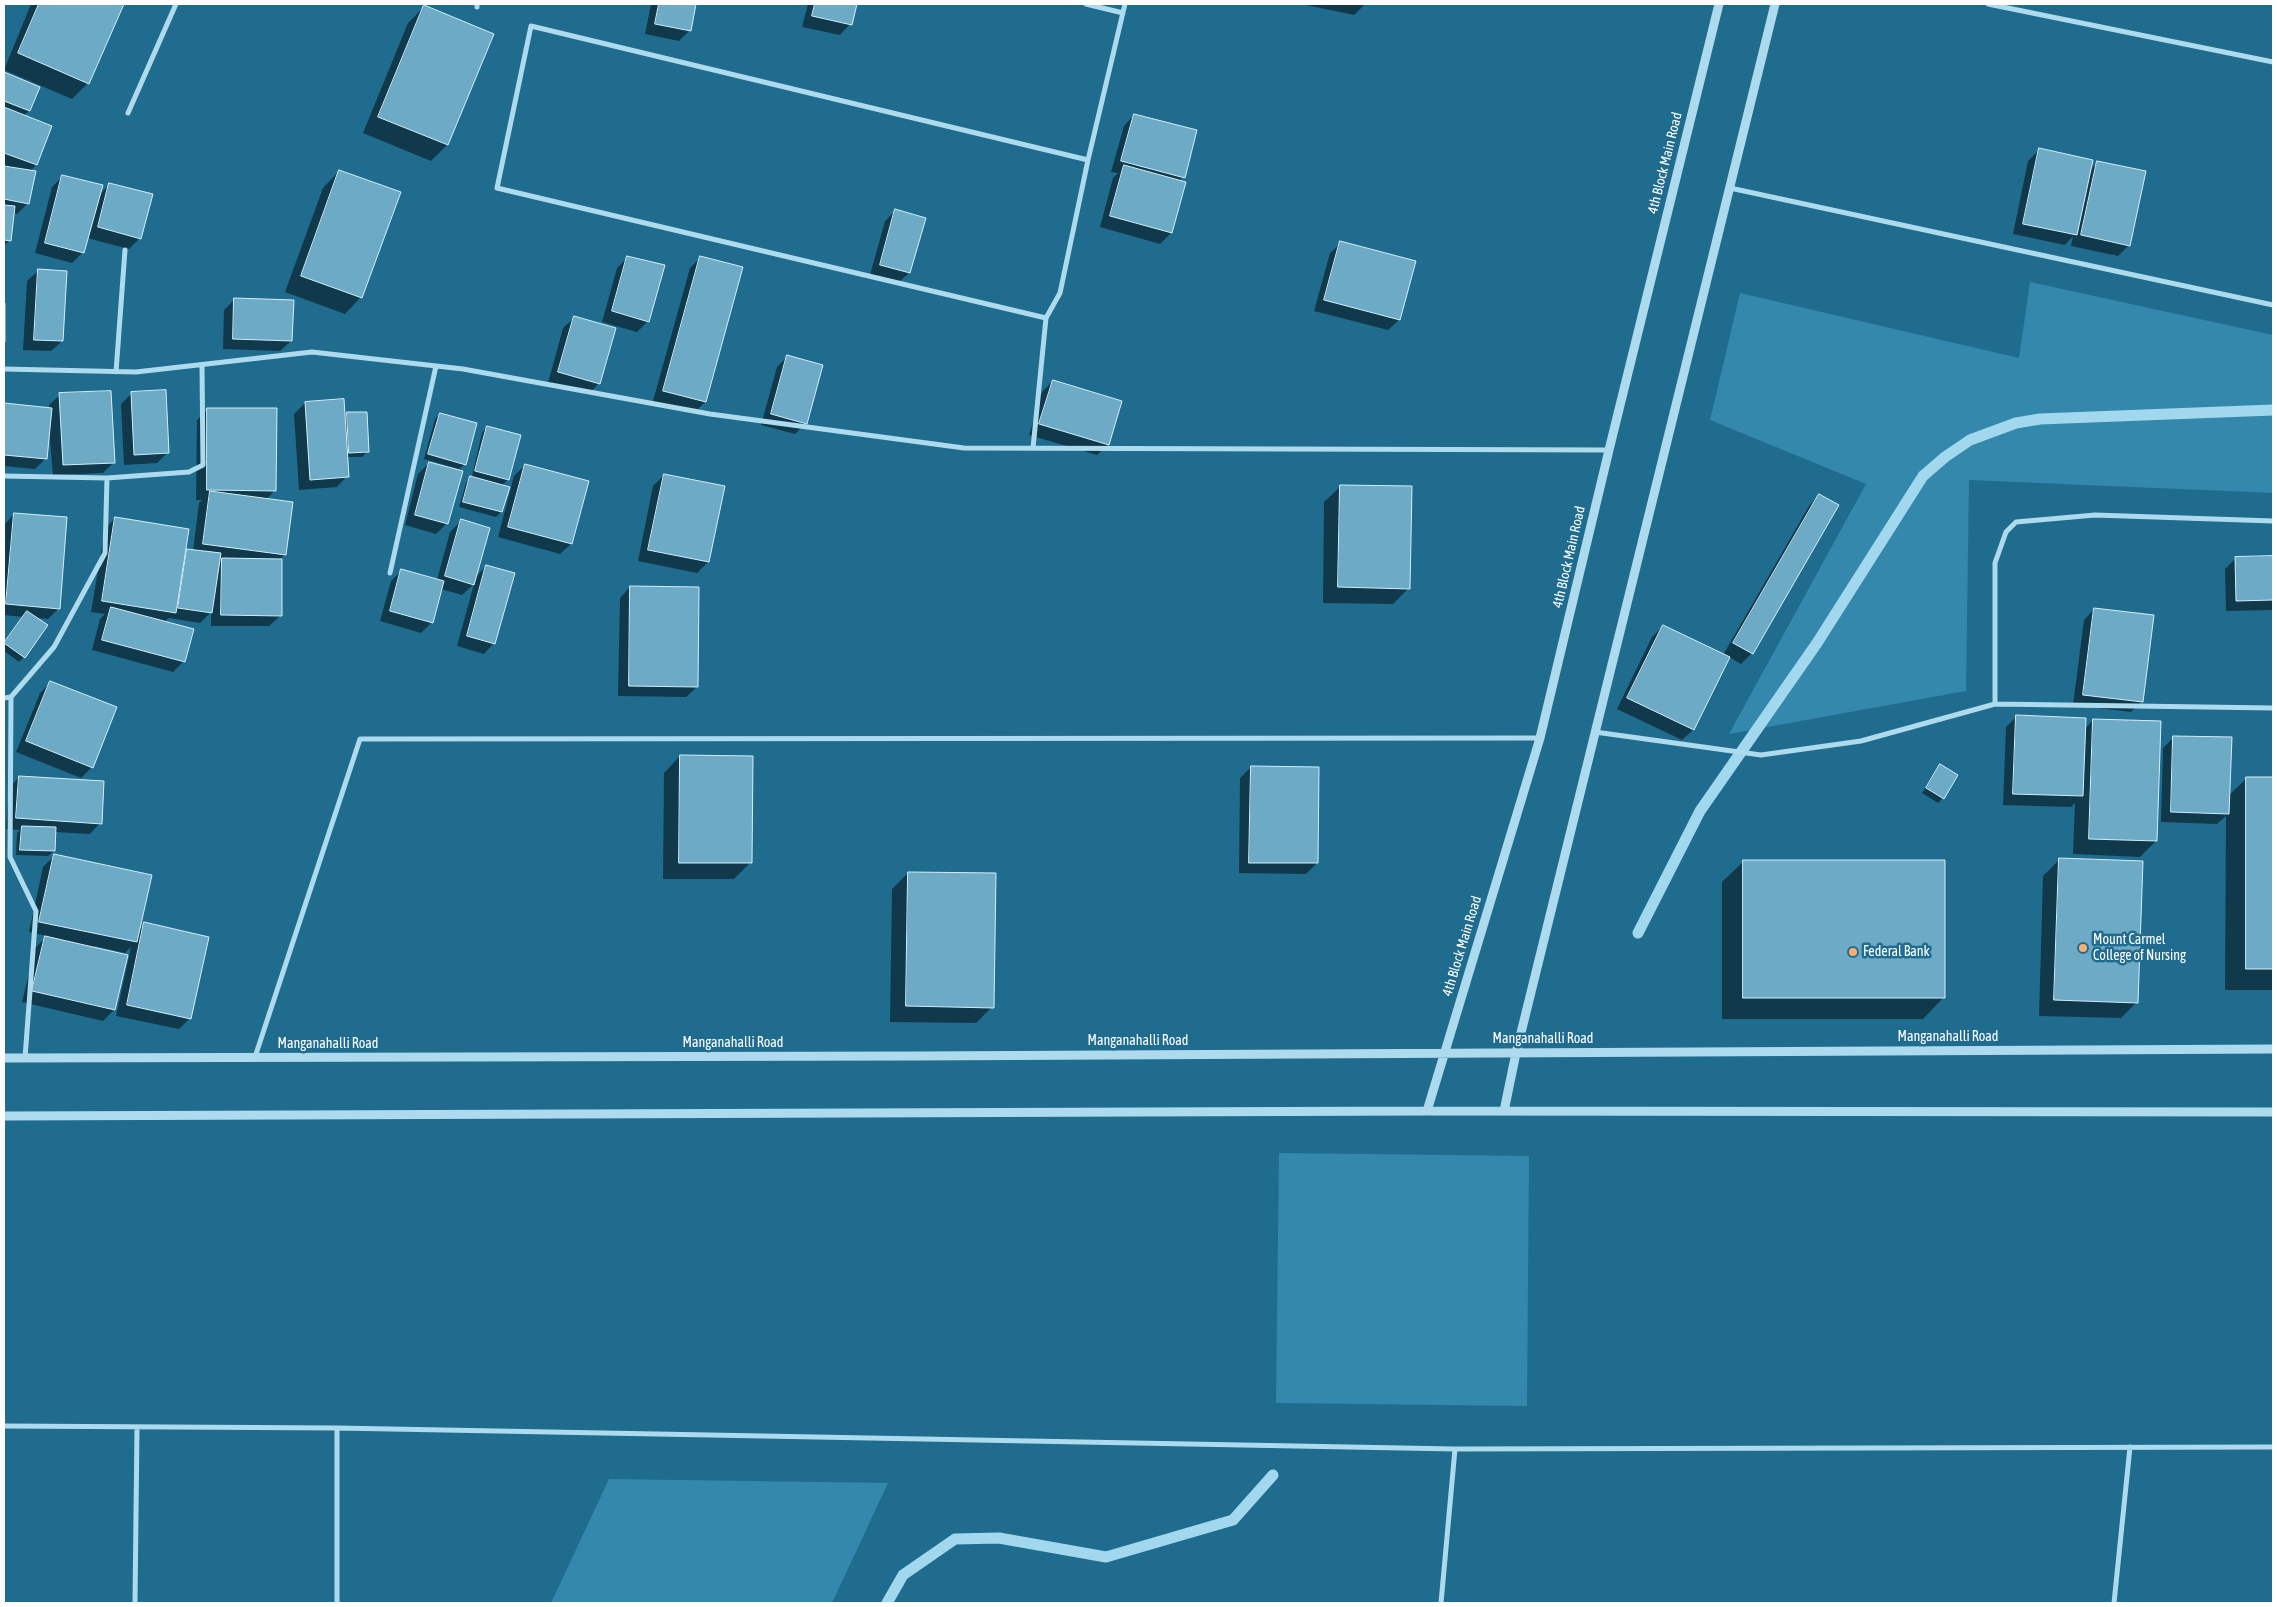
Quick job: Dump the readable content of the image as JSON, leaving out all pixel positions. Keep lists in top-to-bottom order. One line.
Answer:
{"streets":{"street":["4th Block Main Road","Manganahalli Road"]},"crossings":[["4th Block Main Road","Manganahalli Road"]],"places":["Mount Carmel College of Nursing","Federal Bank"]}
